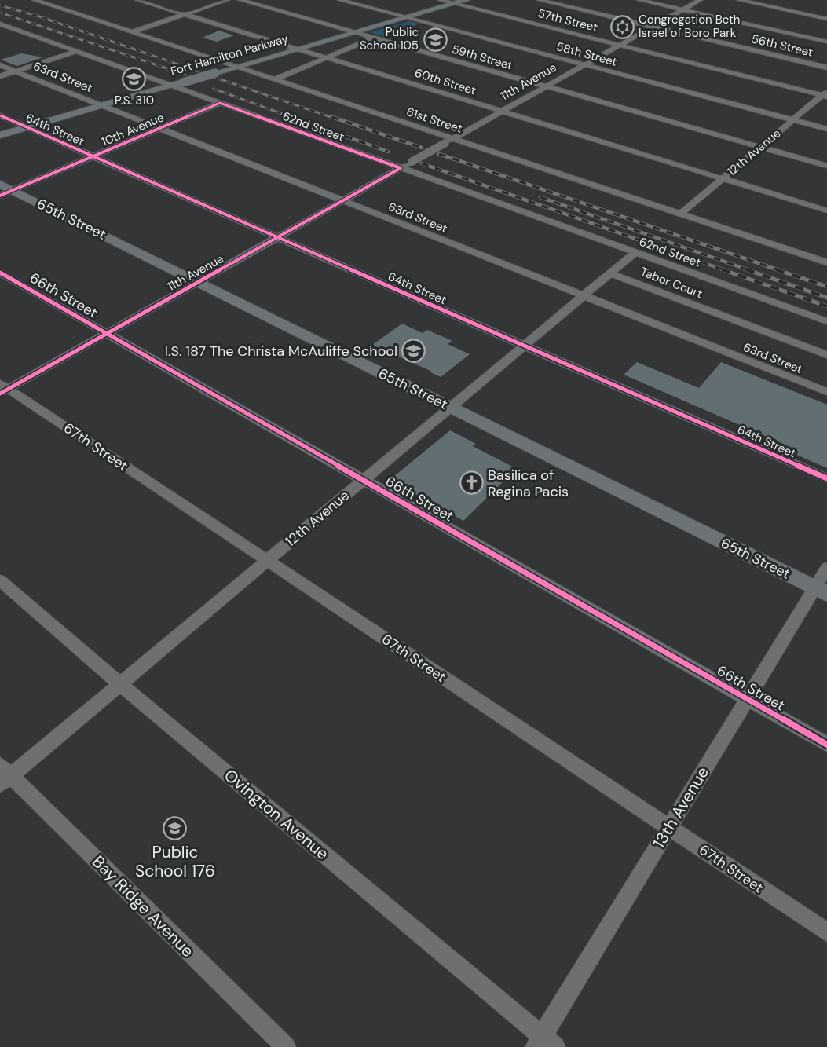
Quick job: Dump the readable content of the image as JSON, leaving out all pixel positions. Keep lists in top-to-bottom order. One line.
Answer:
{"streets":{"main road":["Fort Hamilton Parkway","65th Street"],"street":["57th Street","56th Street","58th Street","59th Street","63rd Street","60th Street","11th Avenue","61st Street","62nd Street","64th Street","10th Avenue","12th Avenue","Tabor Court","66th Street","67th Street","13th Avenue","Ovington Avenue","Bay Ridge Avenue"]},"crossings":[["57th Street","Fort Hamilton Parkway"],["57th Street","11th Avenue"],["57th Street","12th Avenue"],["56th Street","11th Avenue"],["58th Street","Fort Hamilton Parkway"],["58th Street","11th Avenue"],["58th Street","12th Avenue"],["Fort Hamilton Parkway","59th Street"],["Fort Hamilton Parkway","63rd Street"],["Fort Hamilton Parkway","60th Street"],["Fort Hamilton Parkway","61st Street"],["Fort Hamilton Parkway","62nd Street"],["Fort Hamilton Parkway","64th Street"],["59th Street","11th Avenue"],["59th Street","12th Avenue"],["63rd Street","11th Avenue"],["63rd Street","10th Avenue"],["63rd Street","12th Avenue"],["60th Street","11th Avenue"],["60th Street","12th Avenue"],["11th Avenue","61st Street"],["11th Avenue","62nd Street"],["11th Avenue","64th Street"],["11th Avenue","65th Street"],["11th Avenue","66th Street"],["11th Avenue","67th Street"],["61st Street","12th Avenue"],["62nd Street","10th Avenue"],["62nd Street","12th Avenue"],["64th Street","10th Avenue"],["64th Street","12th Avenue"],["10th Avenue","65th Street"],["12th Avenue","65th Street"],["12th Avenue","Tabor Court"],["12th Avenue","66th Street"],["12th Avenue","67th Street"],["12th Avenue","Ovington Avenue"],["12th Avenue","Bay Ridge Avenue"],["65th Street","13th Avenue"],["66th Street","13th Avenue"],["67th Street","13th Avenue"],["13th Avenue","Ovington Avenue"]],"places":{"synagogue":["Congregation Beth Israel of Boro Park"],"school or university":["Public School 105","P.S. 310","I.S. 187 The Christa McAuliffe School","Public School 176"],"church":["Basilica of Regina Pacis"]}}
